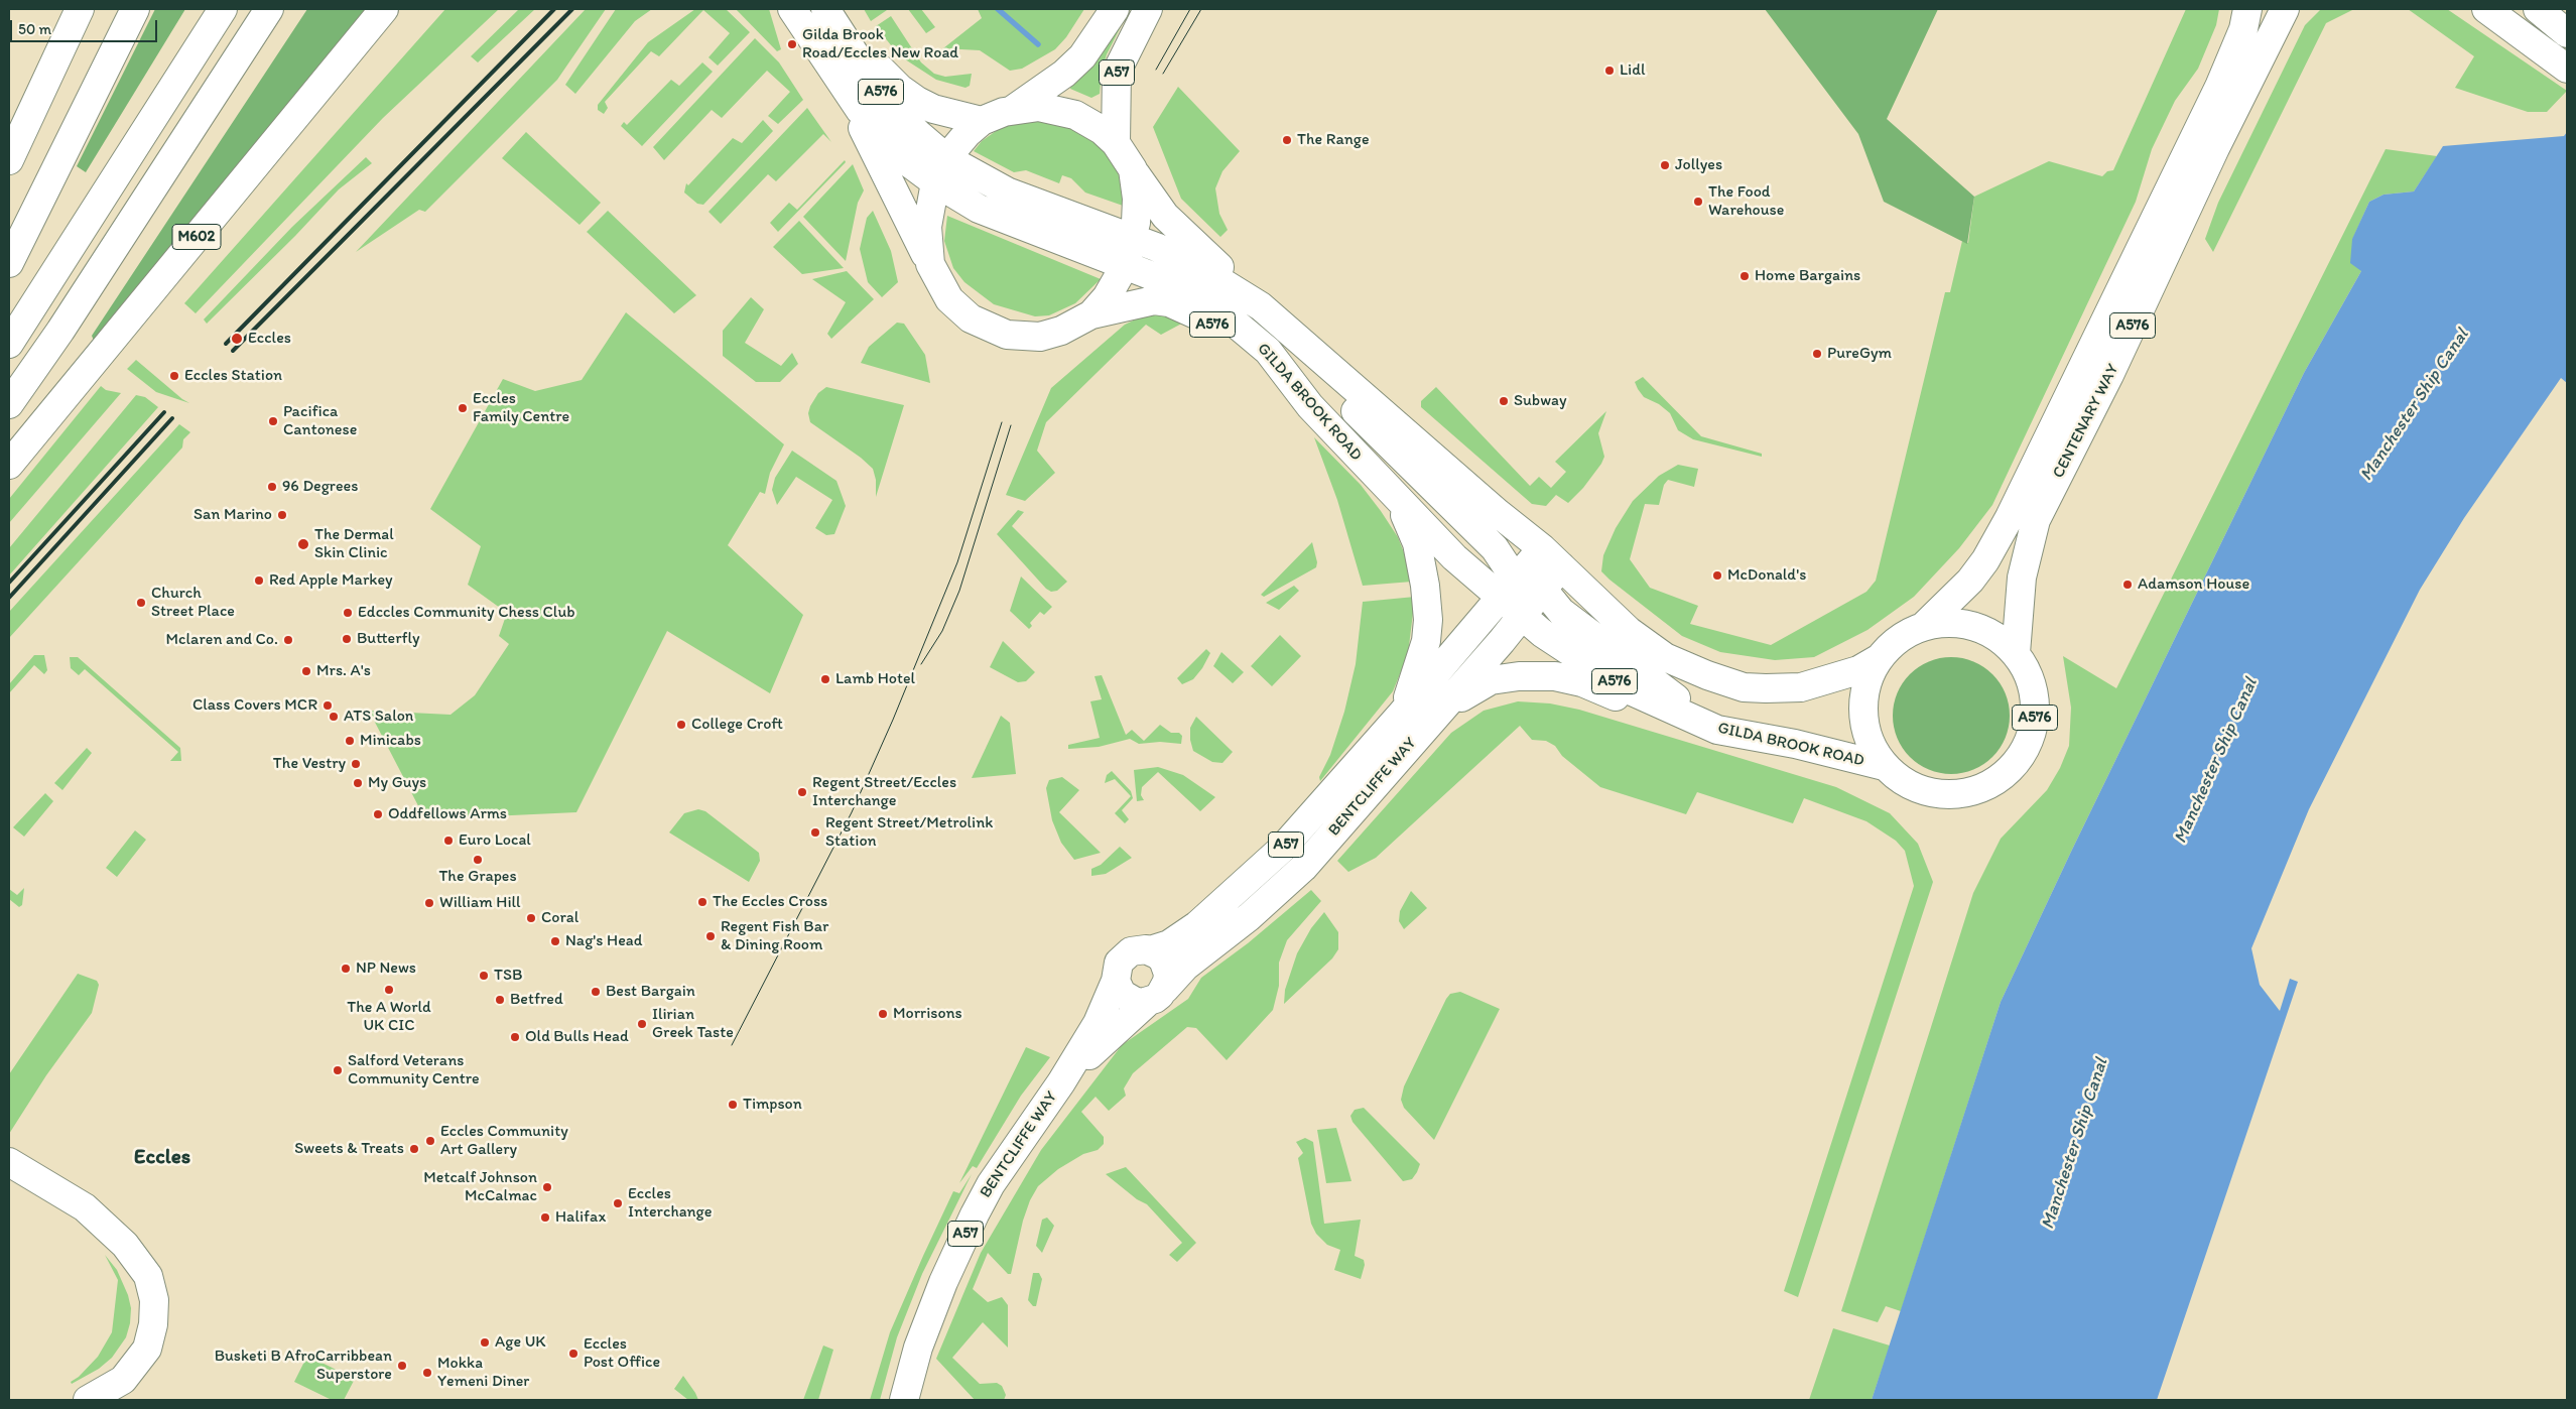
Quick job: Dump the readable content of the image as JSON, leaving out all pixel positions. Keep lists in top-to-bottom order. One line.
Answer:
{"streets":{"main road":["A57","A576","M602","GILDA BROOK ROAD","CENTENARY WAY","BENTCLIFFE WAY"]},"crossings":[["A57","BENTCLIFFE WAY"],["A576","GILDA BROOK ROAD"],["A576","CENTENARY WAY"],["GILDA BROOK ROAD","CENTENARY WAY"],["GILDA BROOK ROAD","BENTCLIFFE WAY"]],"districts":["Eccles"],"water":["Manchester Ship Canal"],"places":["Gilda Brook Road/Eccles New Road","Lidl","The Range","Jollyes","The Food Warehouse","Home Bargains","Eccles","PureGym","Eccles Station","Subway","Eccles Family Centre","Pacifica Cantonese","96 Degrees","San Marino","The Dermal Skin Clinic","McDonald's","Red Apple Markey","Adamson House","Church Street Place","Edccles Community Chess Club","Butterfly","Mclaren and Co.","Mrs. A's","Lamb Hotel","Class Covers MCR","ATS Salon","College Croft","Minicabs","The Vestry","My Guys","Regent Street/Eccles Interchange","Oddfellows Arms","Regent Street/Metrolink Station","Euro Local","The Grapes","The Eccles Cross","William Hill","Coral","Regent Fish Bar & Dining Room","Nag's Head","NP News","TSB","The A World UK CIC","Best Bargain","Betfred","Morrisons","Ilirian Greek Taste","Old Bulls Head","Salford Veterans Community Centre","Timpson","Eccles Community Art Gallery","Sweets & Treats","Metcalf Johnson McCalmac","Eccles Interchange","Halifax","Age UK","Eccles Post Office","Busketi B AfroCarribbean Superstore","Mokka Yemeni Diner"],"scale_bar":"50 m"}
